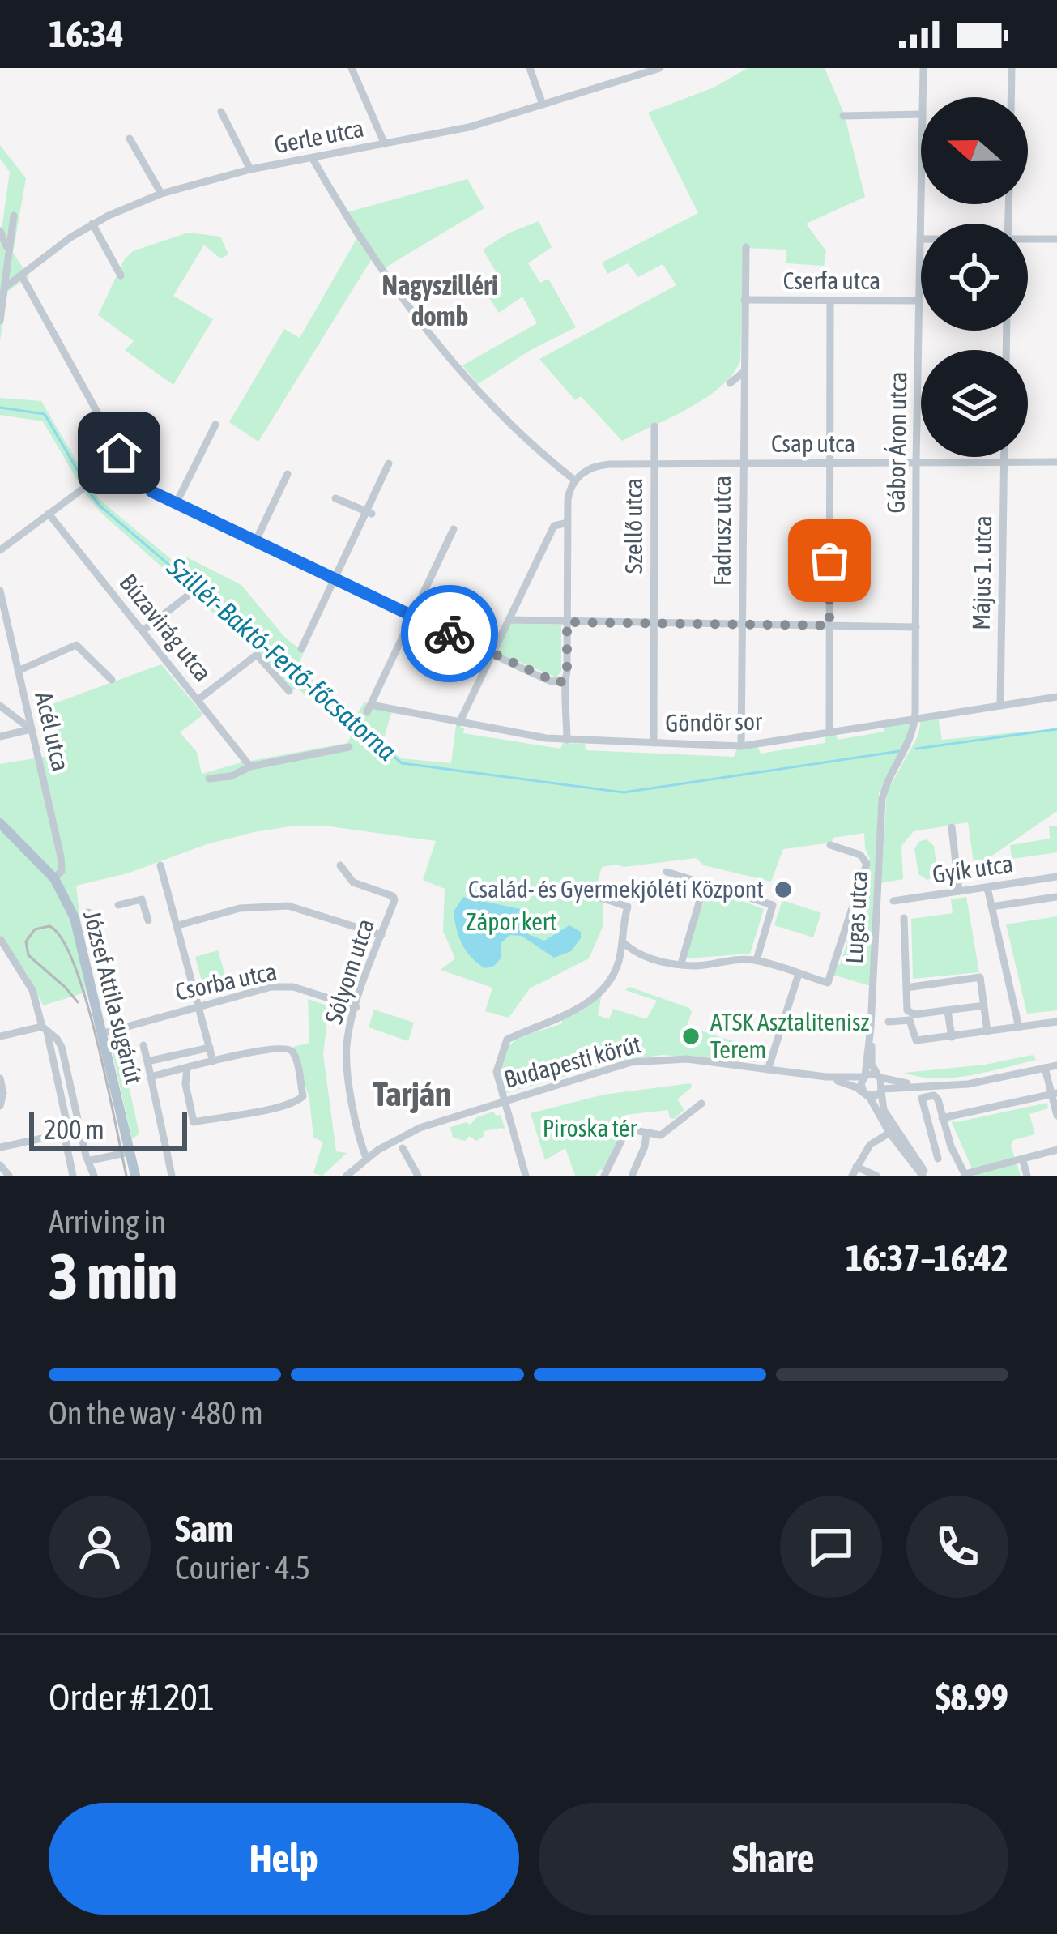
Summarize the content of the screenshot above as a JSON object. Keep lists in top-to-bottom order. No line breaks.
{"streets":{"main road":["József Attila sugárút"],"street":["Gerle utca","Cserfa utca","Gábor Áron utca","Csap utca","Szellő utca","Fadrusz utca","Május 1. utca","Búzavirág utca","Göndör sor","Acél utca","Gyík utca","Lugas utca","Sólyom utca","Csorba utca","Budapesti körút"]},"crossings":[["Cserfa utca","Gábor Áron utca"],["Cserfa utca","Fadrusz utca"],["Gábor Áron utca","Csap utca"],["Gábor Áron utca","Göndör sor"],["Gábor Áron utca","Lugas utca"],["Csap utca","Szellő utca"],["Csap utca","Fadrusz utca"],["Csap utca","Május 1. utca"],["Szellő utca","Göndör sor"],["Fadrusz utca","Göndör sor"],["Május 1. utca","Göndör sor"],["Acél utca","József Attila sugárút"],["Lugas utca","Budapesti körút"],["Sólyom utca","Csorba utca"],["Sólyom utca","Budapesti körút"],["Csorba utca","József Attila sugárút"]],"districts":["Nagyszilléri domb","Tarján"],"water":["Szillér-Baktó-Fertő-főcsatorna"],"parks":["Zápor kert","Piroska tér"],"places":["Család- és Gyermekjóléti Központ","ATSK Asztalitenisz Terem"],"scale_bar":"200 m","north":"left","page":{"status":"16:34","scale":"200 m","heading":["3 min","Arriving in","16:37–16:42"],"panel":["Sam","Courier · 4.5","Order #1201","$8.99"],"bar":"On the way · 480 m","buttons":["Help","Share"]}}
